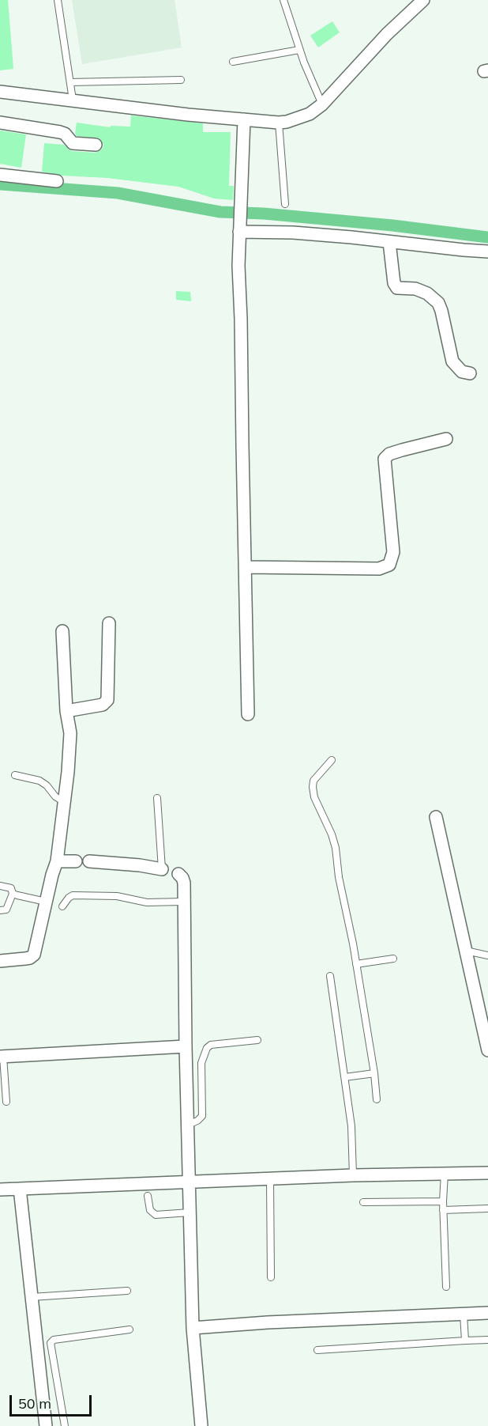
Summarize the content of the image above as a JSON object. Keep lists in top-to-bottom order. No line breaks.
{"scale_bar":"50 m"}
